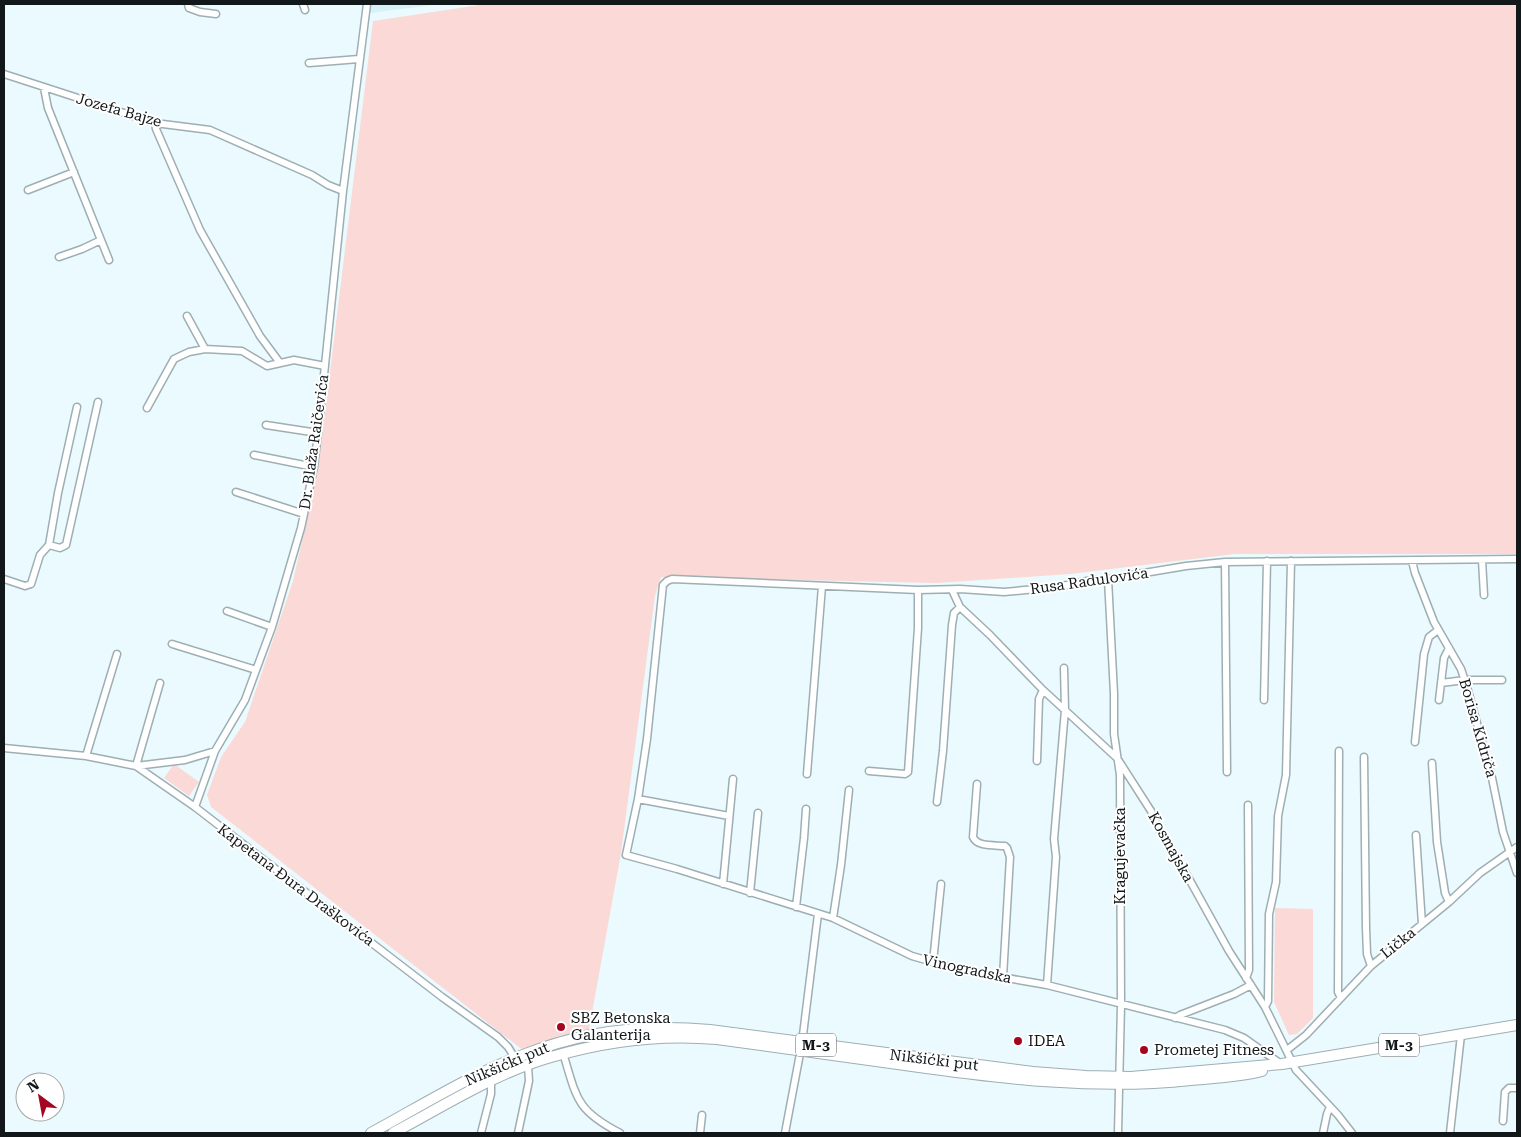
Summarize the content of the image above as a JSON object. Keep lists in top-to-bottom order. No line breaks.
{"streets":{"main road":["M-3","Nikšićki put"],"street":["Jozefa Bajze","Dr. Blaža Raičevića","Rusa Radulovića","Borisa Kidriča","Kosmajska","Kragujevačka","Kapetana Đura Draškovića","Lička","Vinogradska"]},"crossings":[["Jozefa Bajze","Dr. Blaža Raičevića"],["Dr. Blaža Raičevića","Kapetana Đura Draškovića"],["Rusa Radulovića","Borisa Kidriča"],["Rusa Radulovića","Kosmajska"],["Rusa Radulovića","Kragujevačka"],["Rusa Radulovića","Vinogradska"],["Borisa Kidriča","Lička"],["Kosmajska","Kragujevačka"],["Kosmajska","Lička"],["Kosmajska","Nikšićki put"],["Kragujevačka","Vinogradska"],["Kragujevačka","Nikšićki put"],["Kapetana Đura Draškovića","Nikšićki put"],["Vinogradska","Nikšićki put"]],"places":["SBZ Betonska Galanterija","IDEA","Prometej Fitness"],"north":"top left"}
